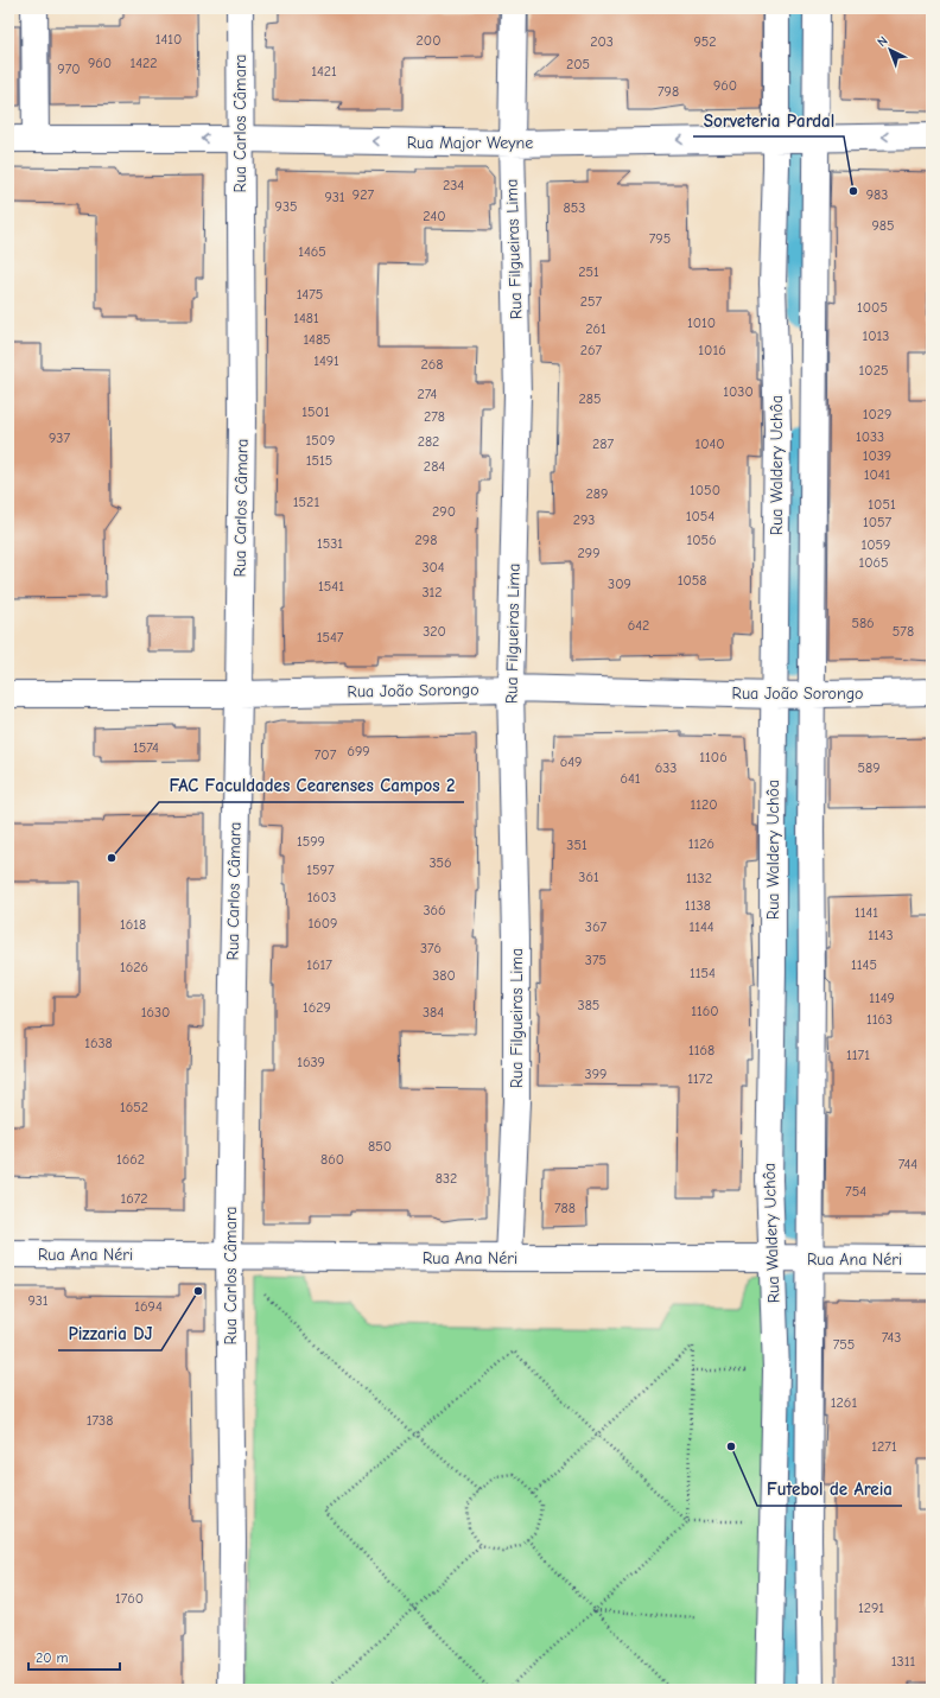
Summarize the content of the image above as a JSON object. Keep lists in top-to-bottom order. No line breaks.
{"streets":{"street":["Rua Carlos Câmara","Rua Major Weyne","Rua Filgueiras Lima","Rua Waldery Uchôa","Rua João Sorongo","Rua Ana Néri"]},"crossings":[["Rua Carlos Câmara","Rua Major Weyne"],["Rua Carlos Câmara","Rua João Sorongo"],["Rua Carlos Câmara","Rua Ana Néri"],["Rua Major Weyne","Rua Filgueiras Lima"],["Rua Major Weyne","Rua Waldery Uchôa"],["Rua Filgueiras Lima","Rua João Sorongo"],["Rua Filgueiras Lima","Rua Ana Néri"],["Rua Waldery Uchôa","Rua João Sorongo"],["Rua Waldery Uchôa","Rua Ana Néri"]],"one_way":["Rua Major Weyne"],"places":["Sorveteria Pardal","FAC Faculdades Cearenses Campos 2","Pizzaria DJ","Futebol de Areia"],"house_numbers":["1410","200","203","952","960","1422","205","970","1421","960","798","234","927","983","931","935","853","240","985","795","1465","251","1475","257","1005","1481","1010","261","1013","1485","267","1016","1491","268","1025","1030","274","285","1501","1029","278","1033","937","1509","282","287","1040","1039","1515","284","1041","1050","289","1521","1051","290","1054","293","1057","298","1056","1531","1059","299","1065","304","1058","309","1541","312","586","642","320","578","1547","1574","699","707","1106","649","633","589","641","1120","1599","1126","351","356","1597","361","1132","1603","1138","366","1141","1609","1618","367","1144","1143","376","375","1617","1145","1626","1154","380","1149","385","1629","1160","1630","384","1163","1638","1168","1171","1639","399","1172","1652","850","1662","860","744","832","754","1672","788","931","1694","743","755","1261","1738","1271","1760","1291","1311"],"scale_bar":"20 m","north":"top left"}
